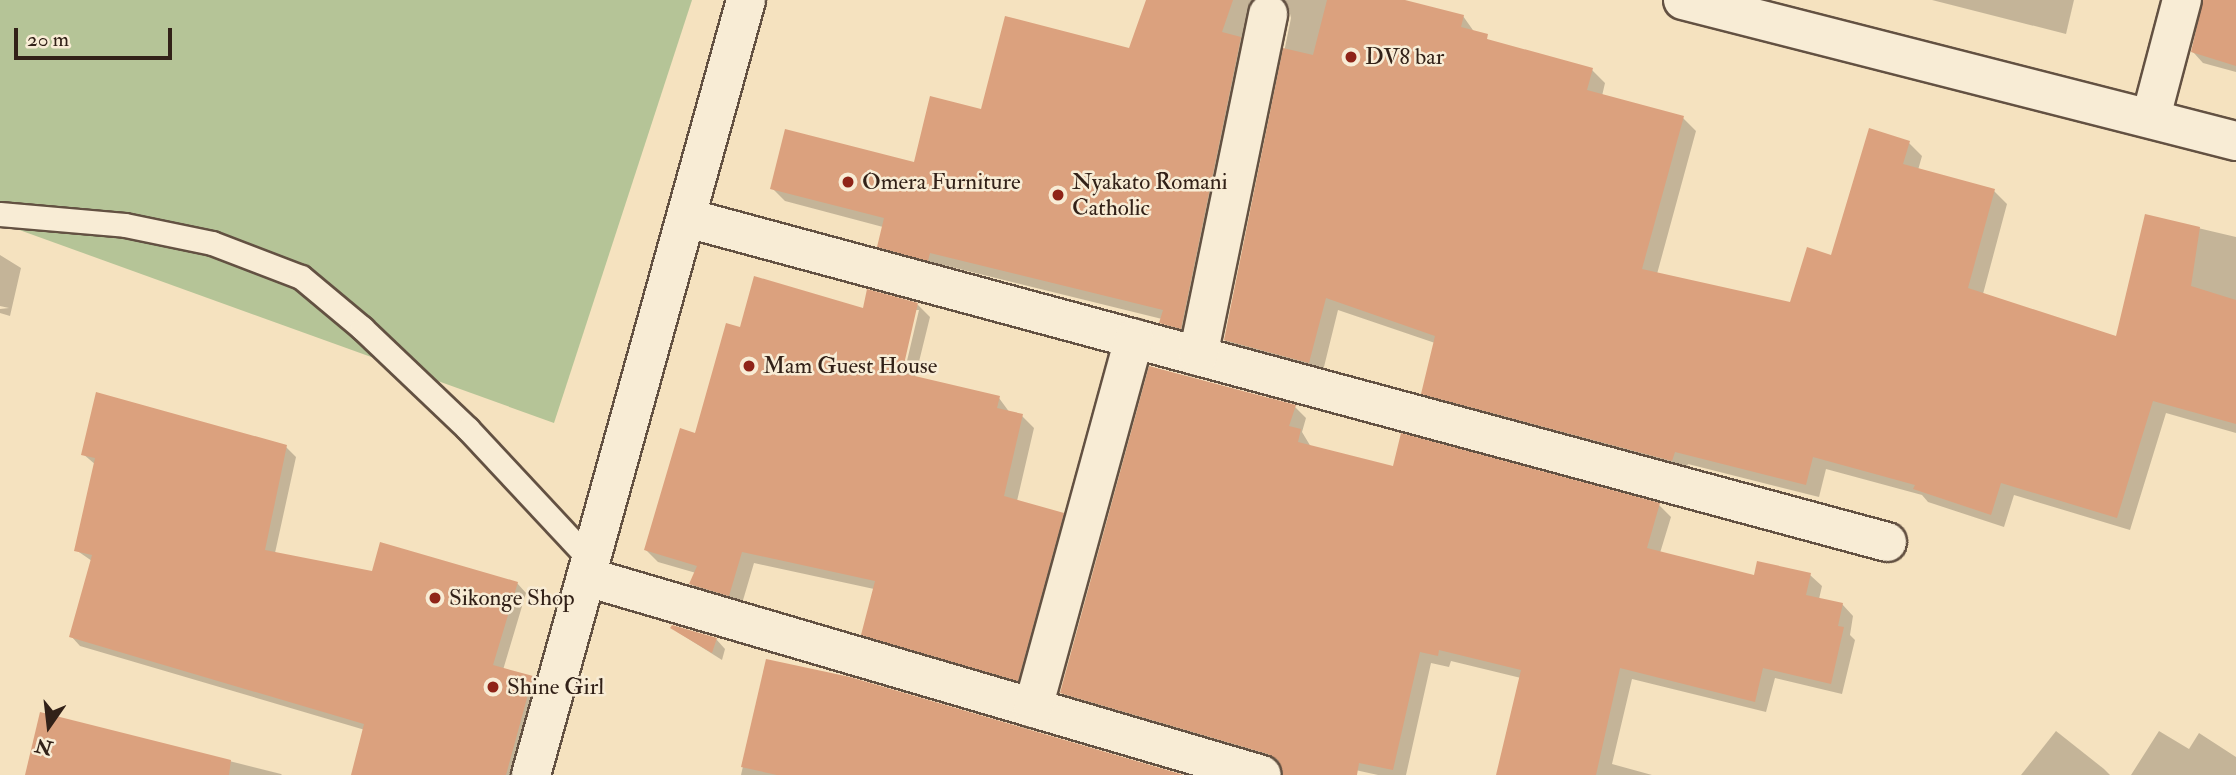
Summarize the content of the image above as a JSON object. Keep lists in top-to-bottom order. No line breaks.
{"places":["DV8 bar","Omera Furniture","Nyakato Romani Catholic","Mam Guest House","Sikonge Shop","Shine Girl"],"scale_bar":"20 m","north":"bottom"}
